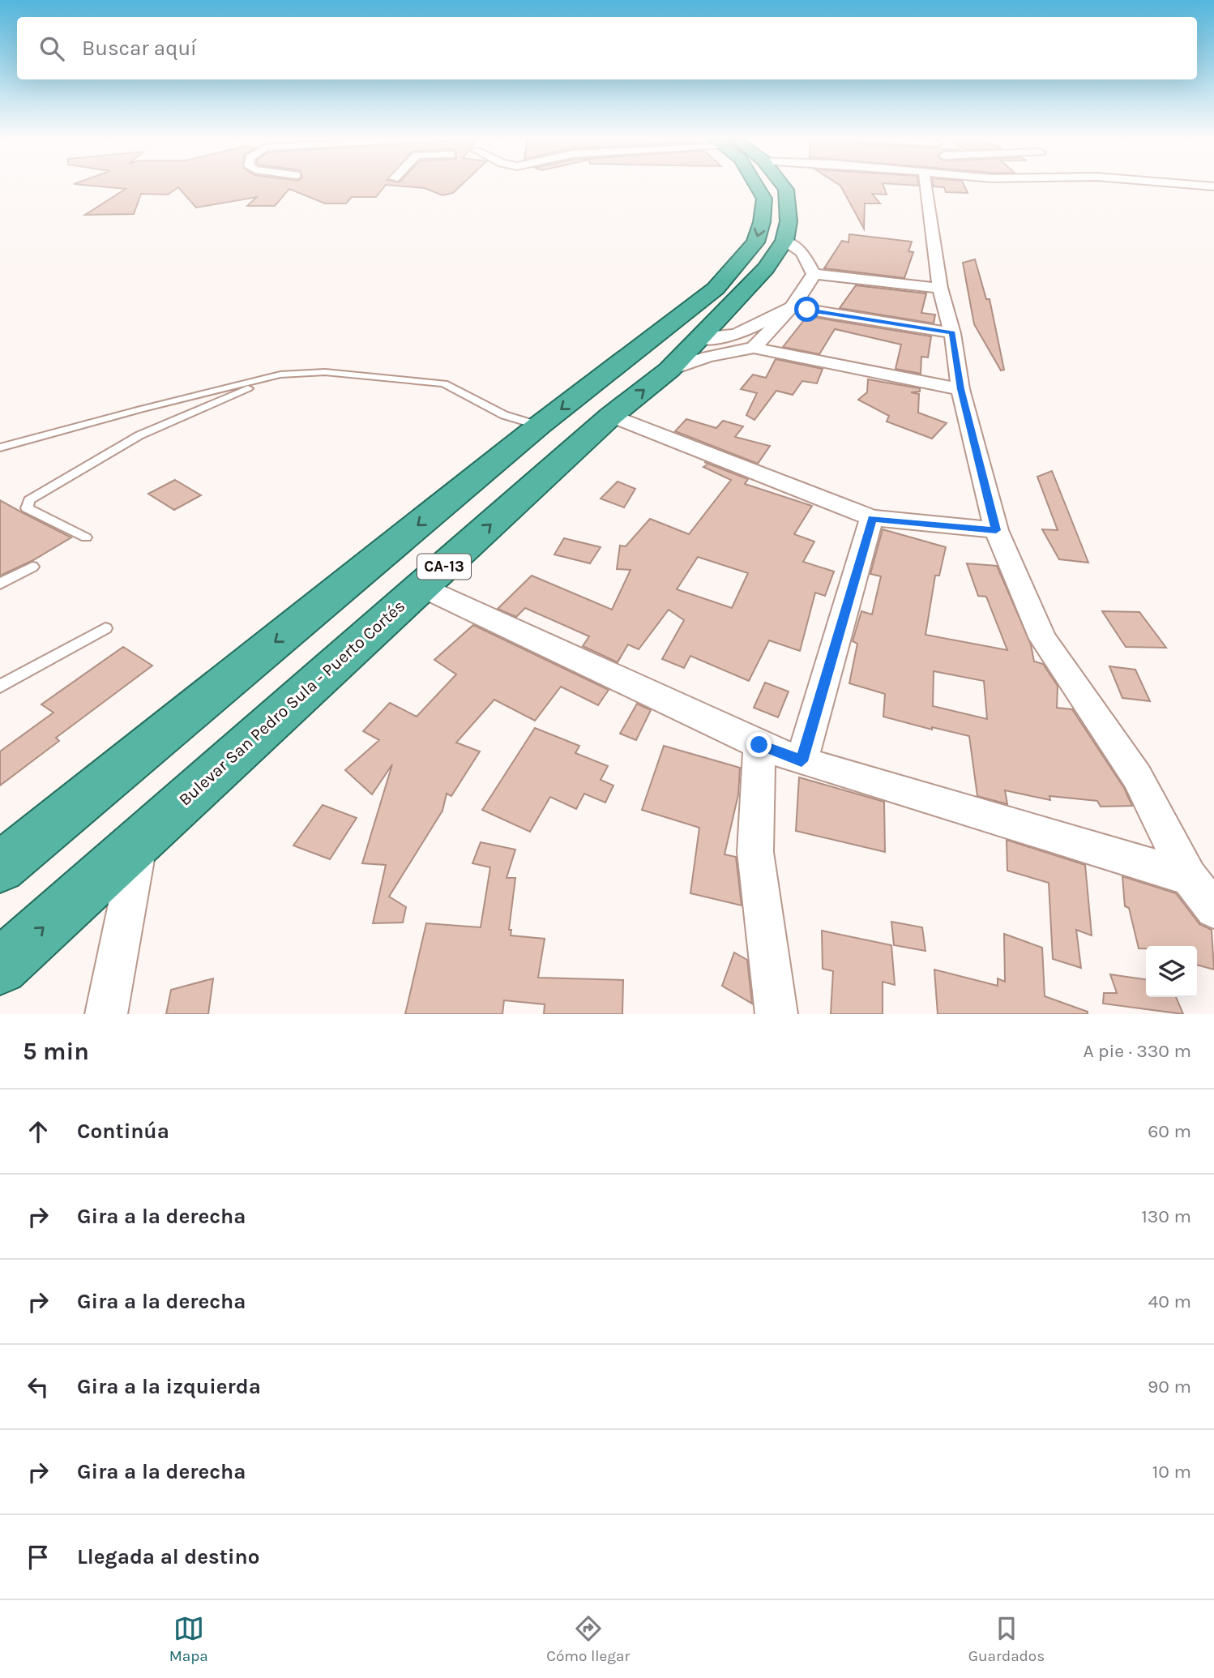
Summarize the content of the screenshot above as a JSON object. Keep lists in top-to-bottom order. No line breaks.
{"streets":{"highway":["CA-13","Bulevar San Pedro Sula - Puerto Cortés"]},"page":{"search":"Buscar aquí","heading":["5 min","A pie · 330 m"],"list":[["Continúa","60 m"],["Gira a la derecha","130 m"],["Gira a la derecha","40 m"],["Gira a la izquierda","90 m"],["Gira a la derecha","10 m"],"Llegada al destino"],"nav":["Mapa","Cómo llegar","Guardados"]}}
